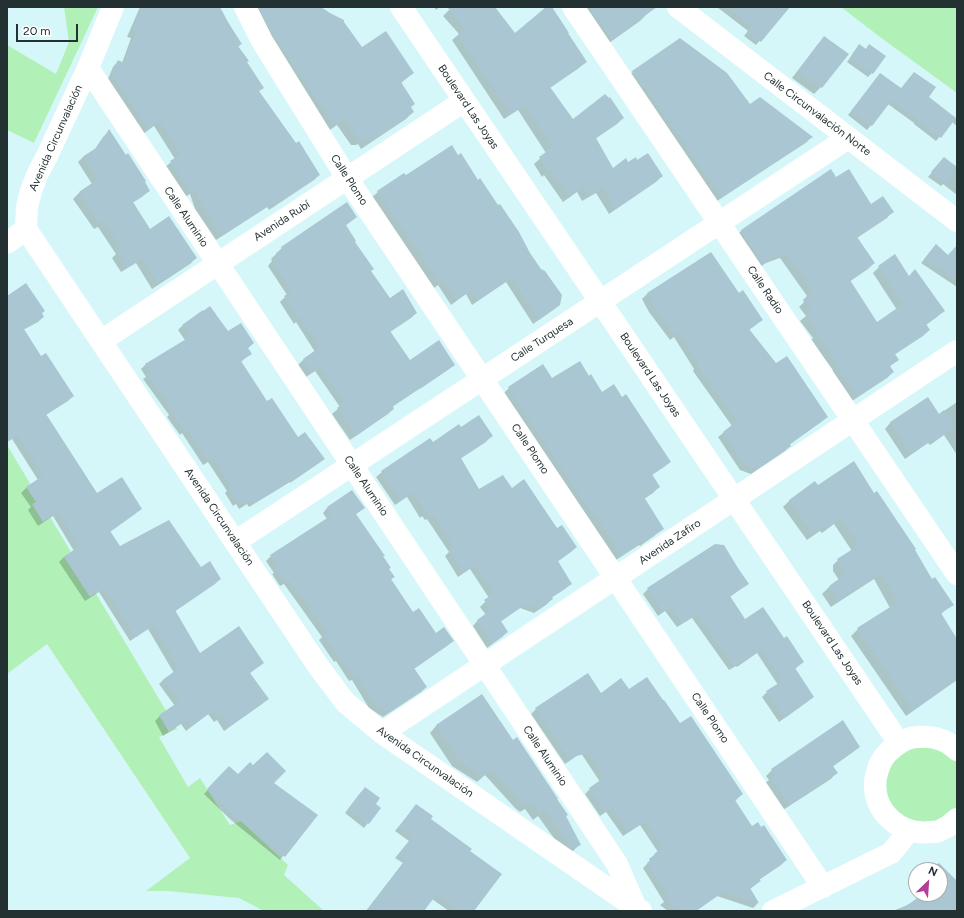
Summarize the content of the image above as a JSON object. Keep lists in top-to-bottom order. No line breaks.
{"streets":{"street":["Boulevard Las Joyas","Calle Circunvalación Norte","Avenida Circunvalación","Calle Plomo","Calle Aluminio","Avenida Rubí","Calle Radio","Calle Turquesa","Avenida Zafiro"]},"crossings":[["Boulevard Las Joyas","Avenida Rubí"],["Boulevard Las Joyas","Calle Turquesa"],["Boulevard Las Joyas","Avenida Zafiro"],["Calle Circunvalación Norte","Calle Turquesa"],["Avenida Circunvalación","Calle Aluminio"],["Avenida Circunvalación","Avenida Rubí"],["Avenida Circunvalación","Calle Turquesa"],["Avenida Circunvalación","Avenida Zafiro"],["Calle Plomo","Avenida Rubí"],["Calle Plomo","Calle Turquesa"],["Calle Plomo","Avenida Zafiro"],["Calle Aluminio","Avenida Rubí"],["Calle Aluminio","Calle Turquesa"],["Calle Aluminio","Avenida Zafiro"],["Calle Radio","Calle Turquesa"],["Calle Radio","Avenida Zafiro"]],"scale_bar":"20 m","north":"top right"}
